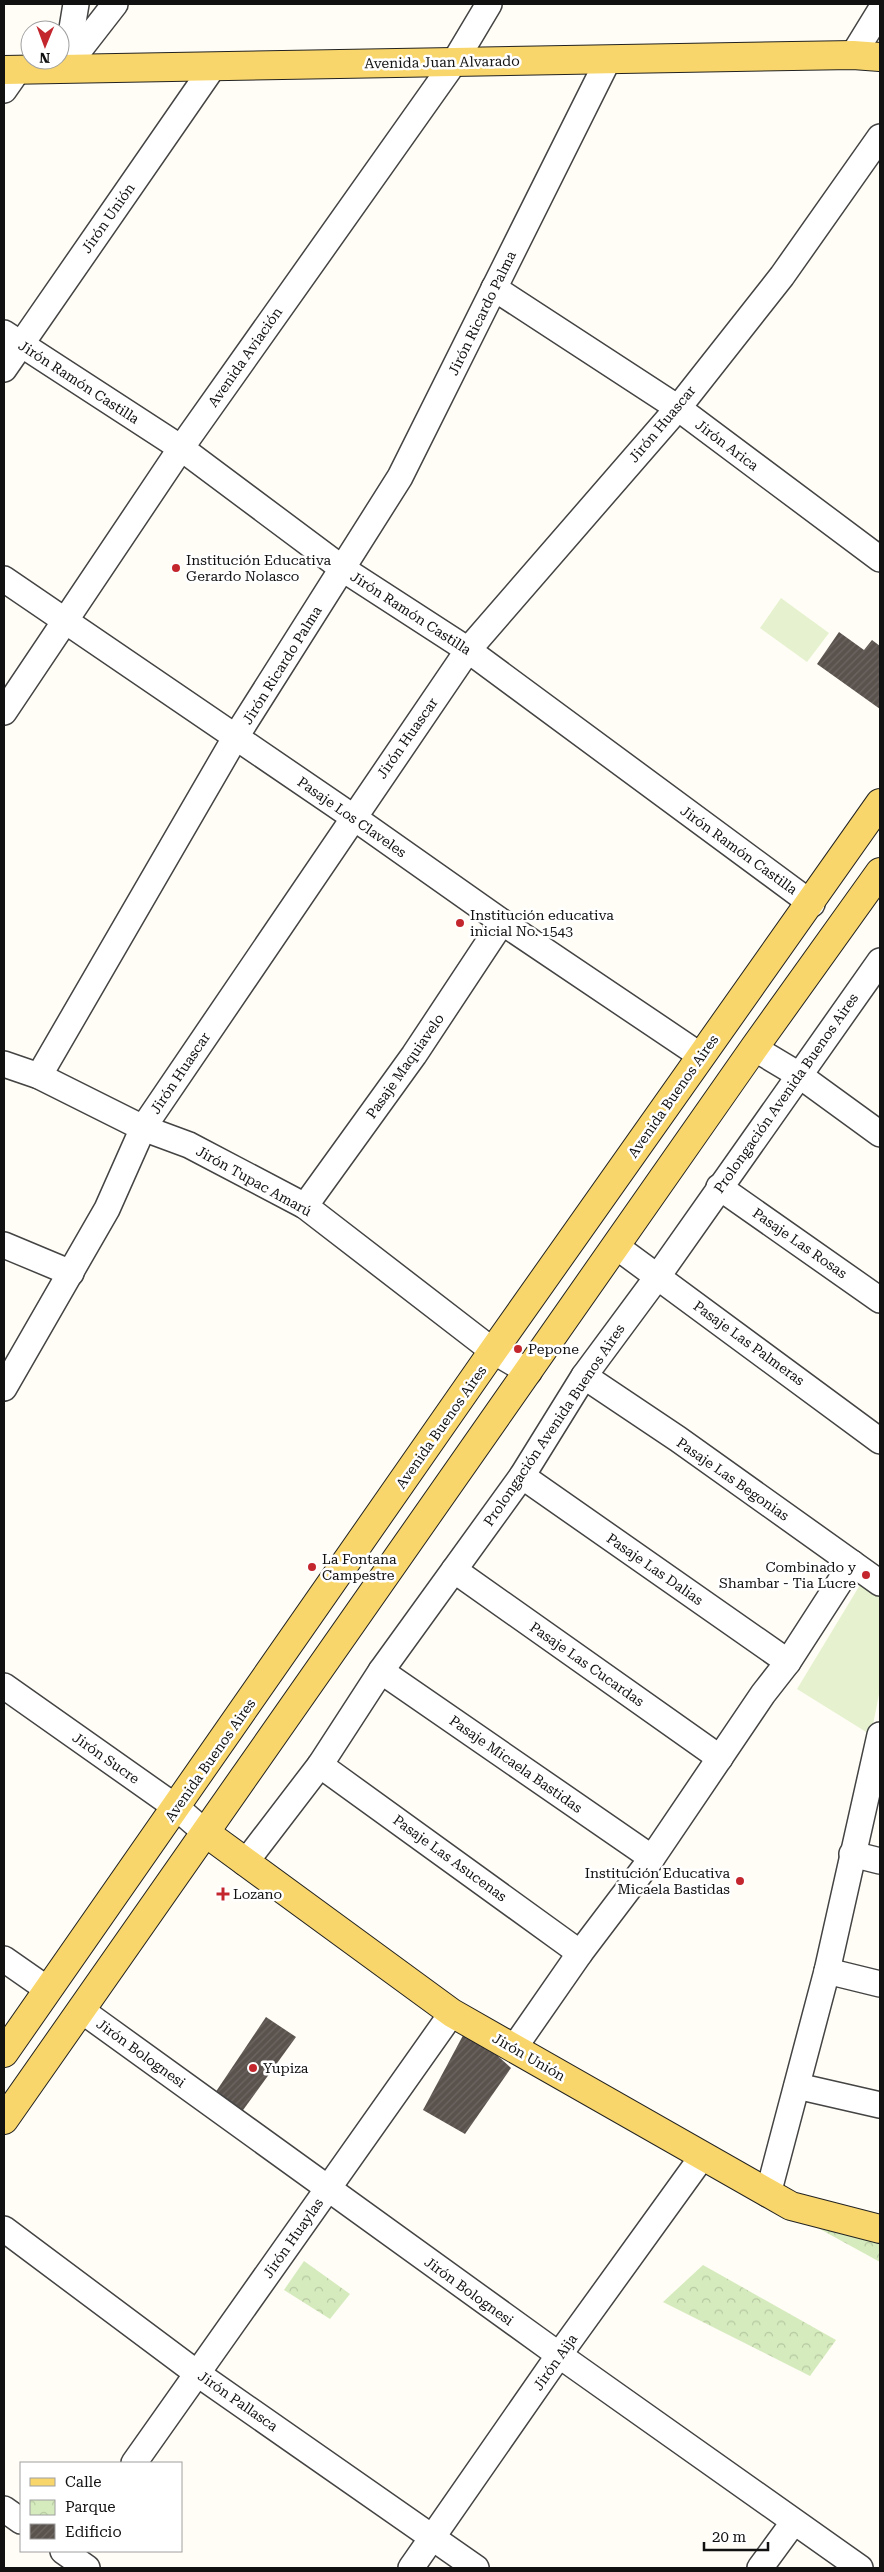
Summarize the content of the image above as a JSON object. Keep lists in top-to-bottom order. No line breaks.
{"streets":{"main road":["Avenida Juan Alvarado","Jirón Unión","Avenida Buenos Aires"],"street":["Jirón Ricardo Palma","Avenida Aviación","Jirón Ramón Castilla","Jirón Huascar","Jirón Arica","Pasaje Los Claveles","Pasaje Maquiavelo","Prolongación Avenida Buenos Aires","Jirón Tupac Amarú","Pasaje Las Rosas","Pasaje Las Palmeras","Pasaje Las Begonias","Pasaje Las Dalias","Pasaje Las Cucardas","Jirón Sucre","Pasaje Micaela Bastidas","Pasaje Las Asucenas","Jirón Bolognesi","Jirón Huaylas","Jirón Aija","Jirón Pallasca"]},"crossings":[["Avenida Juan Alvarado","Jirón Unión"],["Avenida Juan Alvarado","Jirón Ricardo Palma"],["Avenida Juan Alvarado","Avenida Aviación"],["Jirón Unión","Jirón Ramón Castilla"],["Jirón Unión","Prolongación Avenida Buenos Aires"],["Jirón Unión","Jirón Sucre"],["Jirón Unión","Jirón Huaylas"],["Jirón Unión","Jirón Aija"],["Jirón Ricardo Palma","Jirón Ramón Castilla"],["Jirón Ricardo Palma","Jirón Arica"],["Jirón Ricardo Palma","Pasaje Los Claveles"],["Jirón Ricardo Palma","Jirón Tupac Amarú"],["Avenida Aviación","Jirón Ramón Castilla"],["Avenida Aviación","Pasaje Los Claveles"],["Jirón Ramón Castilla","Jirón Huascar"],["Jirón Ramón Castilla","Avenida Buenos Aires"],["Jirón Huascar","Jirón Arica"],["Jirón Huascar","Pasaje Los Claveles"],["Jirón Huascar","Jirón Tupac Amarú"],["Pasaje Los Claveles","Pasaje Maquiavelo"],["Pasaje Los Claveles","Avenida Buenos Aires"],["Pasaje Maquiavelo","Jirón Tupac Amarú"],["Prolongación Avenida Buenos Aires","Pasaje Las Rosas"],["Prolongación Avenida Buenos Aires","Pasaje Las Palmeras"],["Prolongación Avenida Buenos Aires","Pasaje Las Begonias"],["Prolongación Avenida Buenos Aires","Pasaje Las Dalias"],["Prolongación Avenida Buenos Aires","Pasaje Las Cucardas"],["Prolongación Avenida Buenos Aires","Pasaje Micaela Bastidas"],["Prolongación Avenida Buenos Aires","Pasaje Las Asucenas"],["Avenida Buenos Aires","Jirón Tupac Amarú"],["Avenida Buenos Aires","Jirón Sucre"],["Jirón Bolognesi","Jirón Huaylas"],["Jirón Bolognesi","Jirón Aija"],["Jirón Huaylas","Jirón Pallasca"],["Jirón Aija","Jirón Pallasca"]],"places":{"other":["Institución Educativa Gerardo Nolasco","Institución educativa inicial No. 1543","Pepone","La Fontana Campestre","Combinado y Shambar - Tia Lucre","Institución Educativa Micaela Bastidas","Yupiza"],"health":["Lozano"]},"legend":["Calle","Parque","Edificio"],"scale_bar":"20 m","north":"bottom"}
